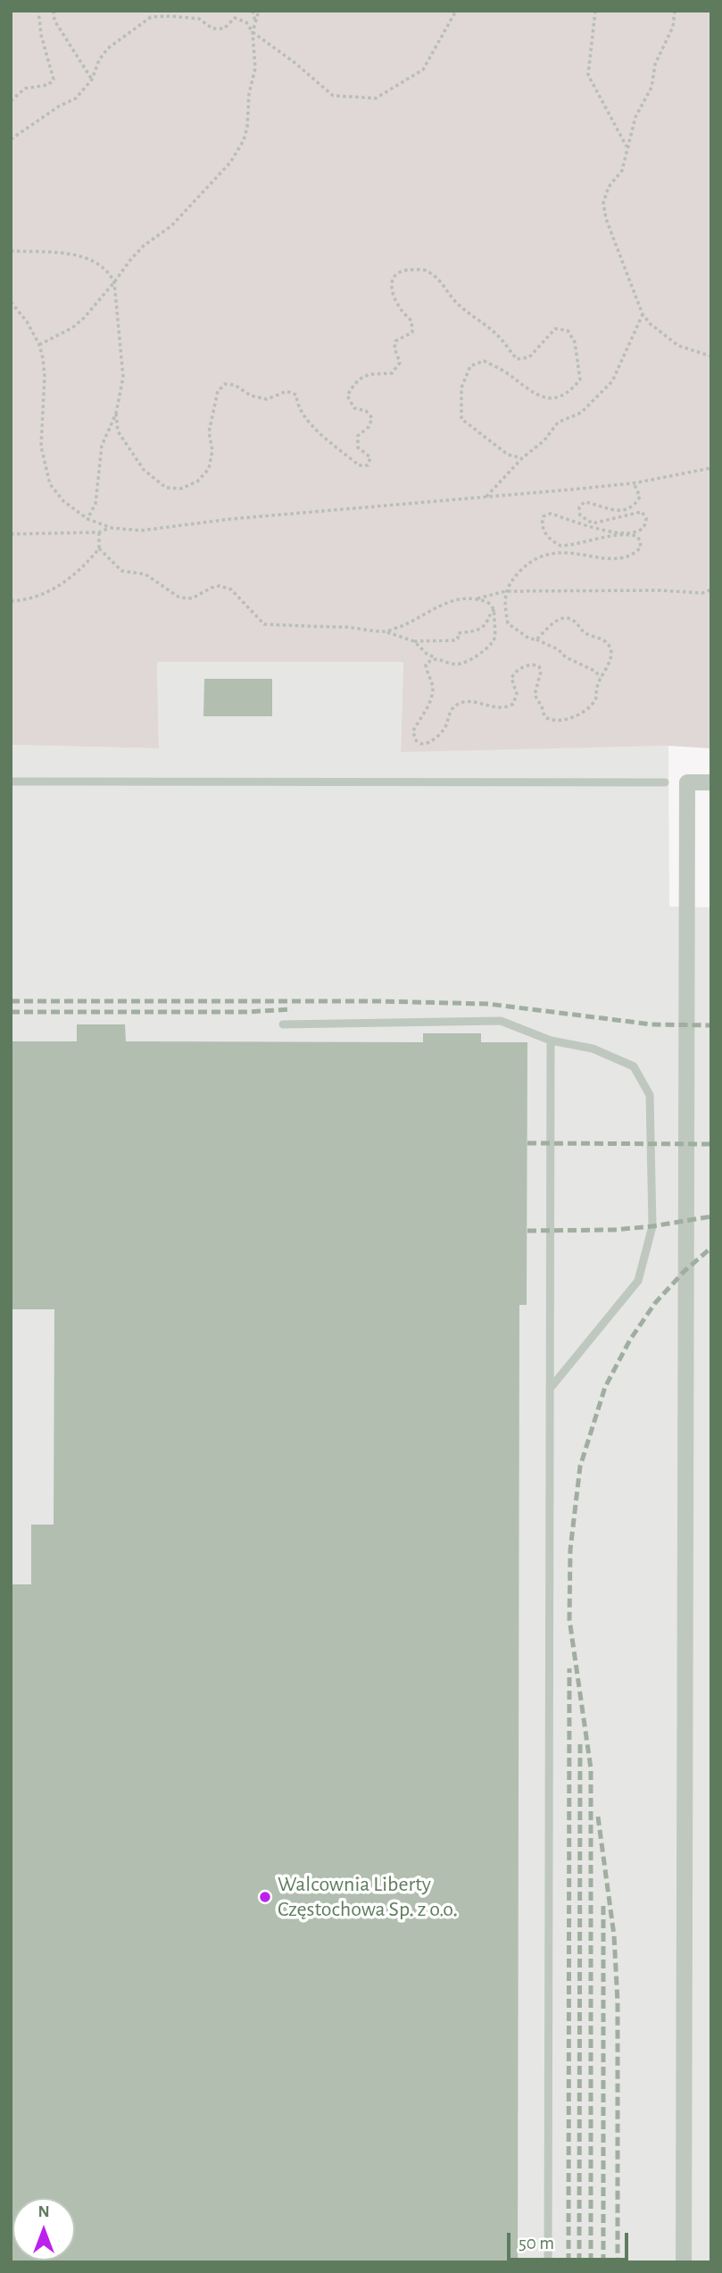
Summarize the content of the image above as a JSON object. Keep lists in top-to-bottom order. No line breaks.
{"places":["Walcownia Liberty Częstochowa Sp. z o.o."],"scale_bar":"50 m","north":"top"}
